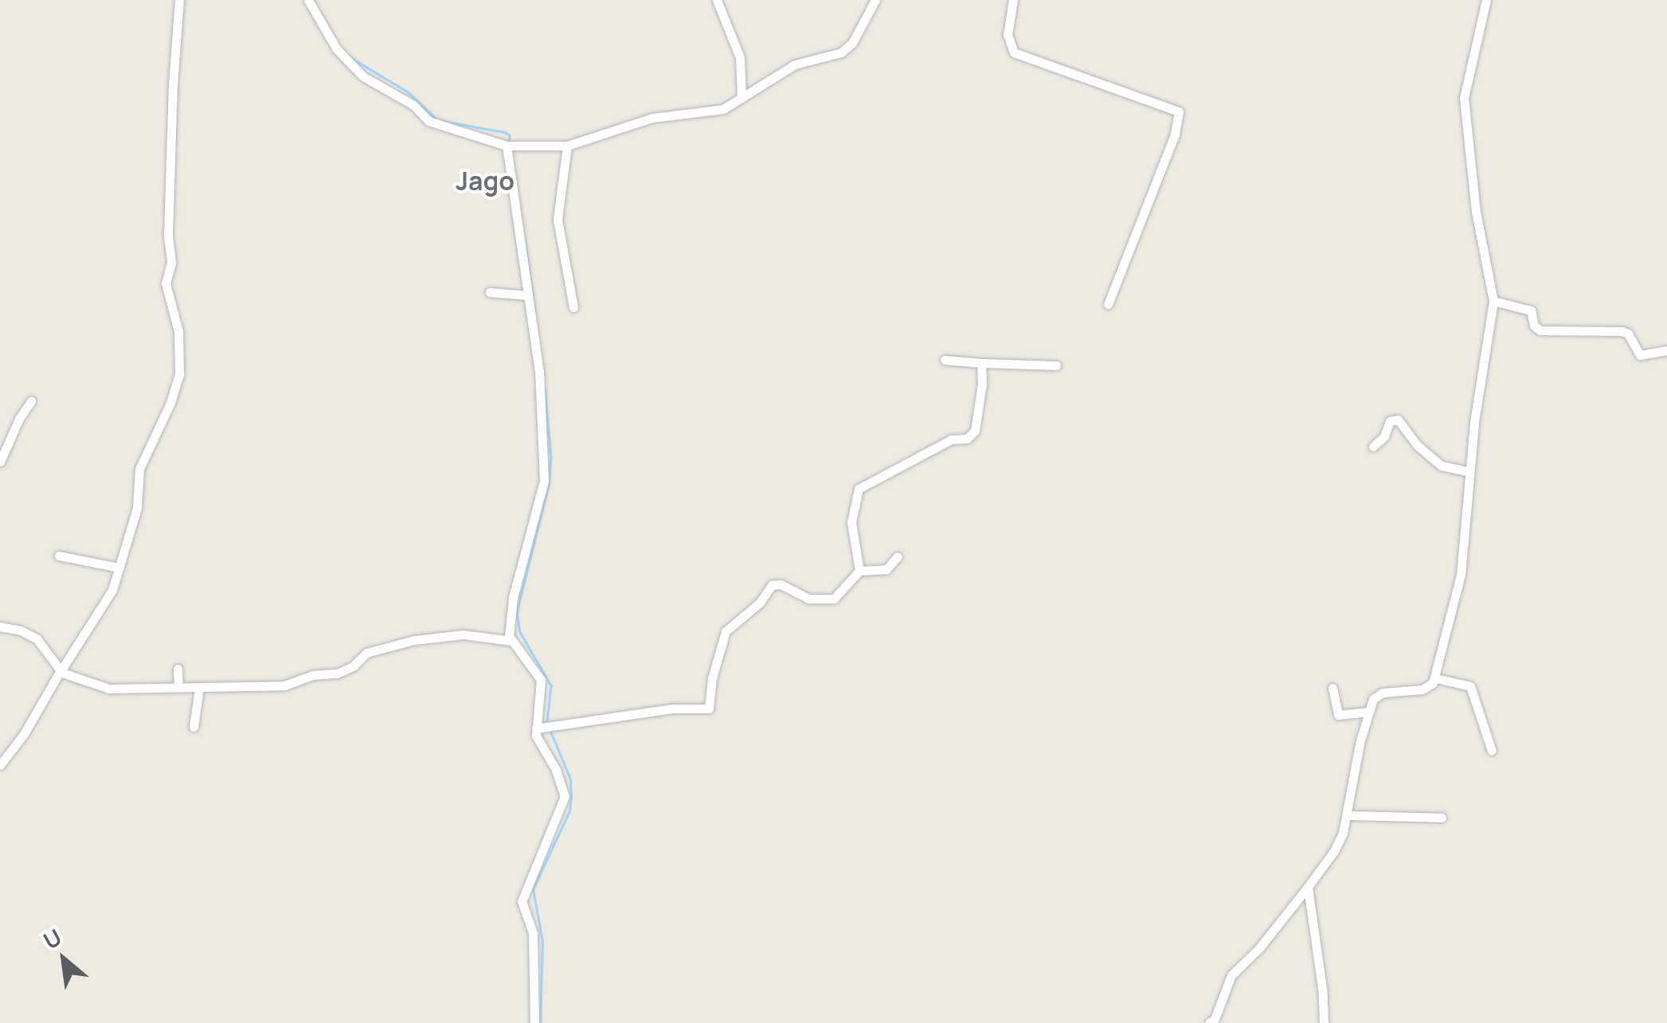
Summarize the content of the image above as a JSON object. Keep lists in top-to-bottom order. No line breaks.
{"districts":["Jago"],"north":"top left"}
